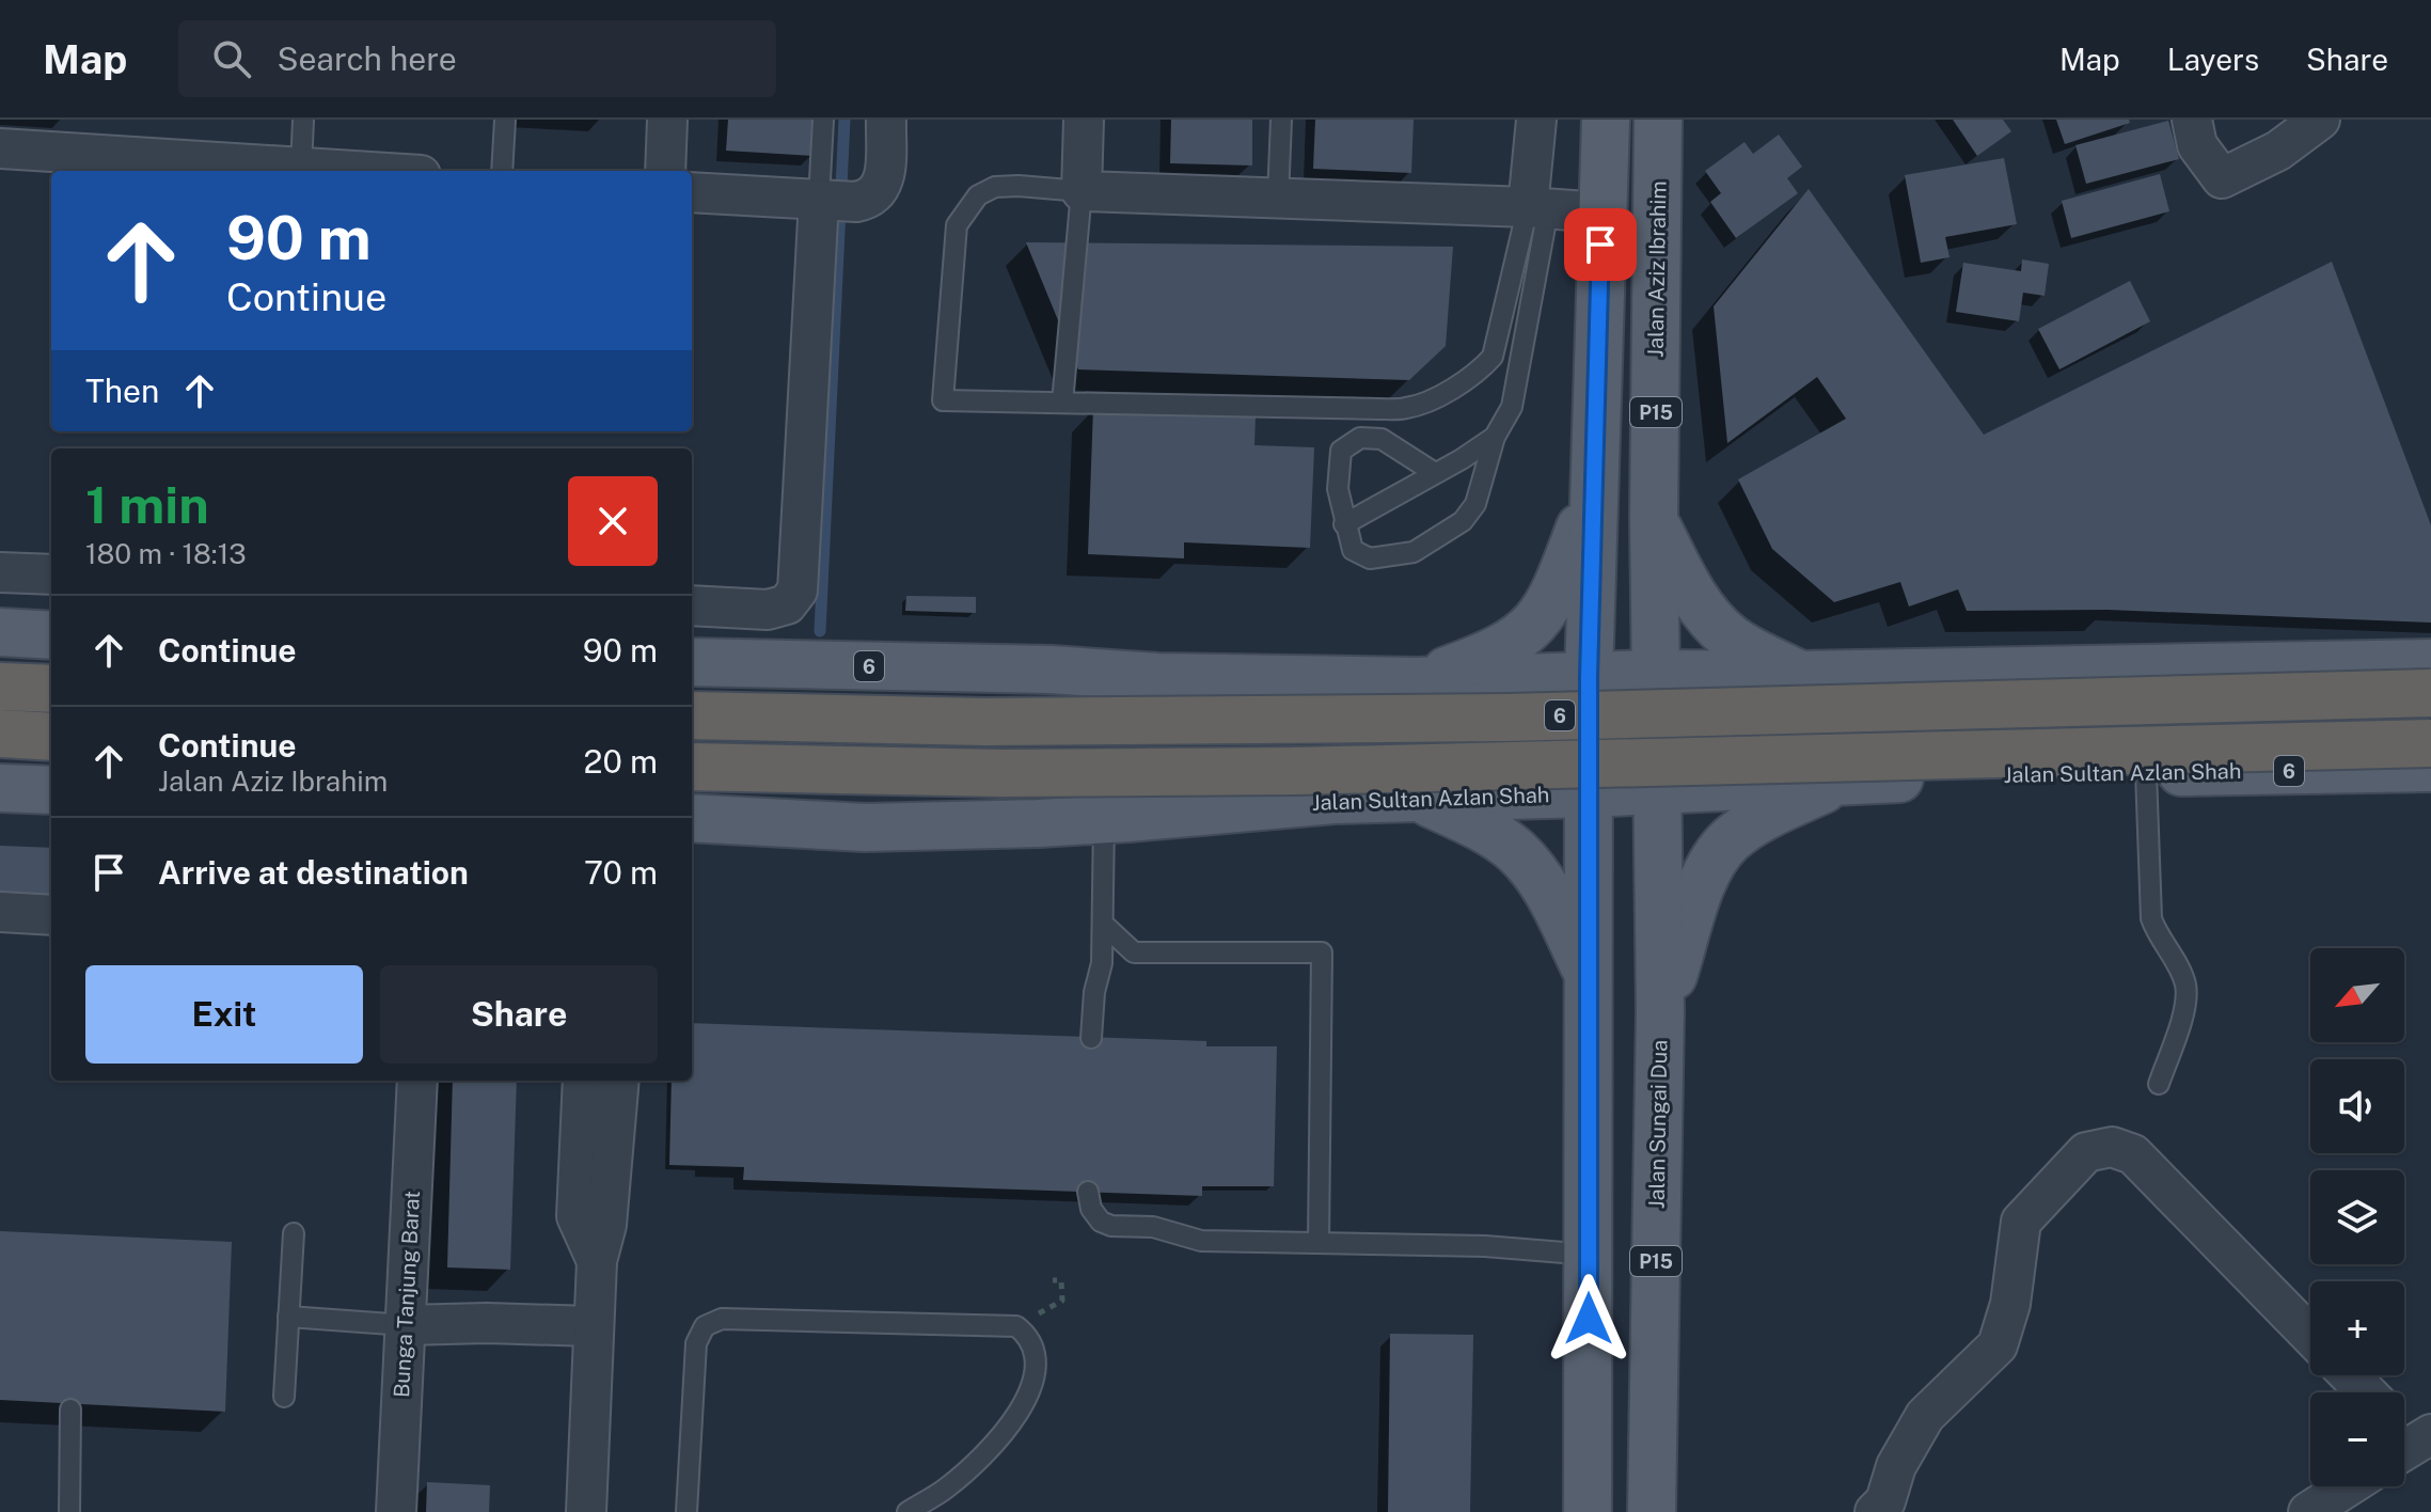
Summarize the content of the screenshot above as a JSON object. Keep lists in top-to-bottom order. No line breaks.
{"streets":{"highway":["6","Jalan Sultan Azlan Shah"],"main road":["Jalan Aziz Ibrahim","P15","Jalan Sungai Dua"],"street":["Bunga Tanjung Barat"]},"crossings":[["Jalan Aziz Ibrahim","P15"],["Jalan Aziz Ibrahim","6"],["P15","6"],["P15","Jalan Sultan Azlan Shah"],["P15","Jalan Sungai Dua"],["Jalan Sultan Azlan Shah","Jalan Sungai Dua"]],"north":"bottom left","page":{"header":"Map","search":"Search here","nav":["Map","Layers","Share"],"turn":["90 m","Continue"],"then":"Then","heading":["1 min","180 m · 18:13"],"list":[{"name":"Continue","value":"90 m"},{"name":"Continue","note":"Jalan Aziz Ibrahim","value":"20 m"},{"name":"Arrive at destination","value":"70 m"}],"map_buttons":["+","−"],"buttons":["Exit","Share"]}}
